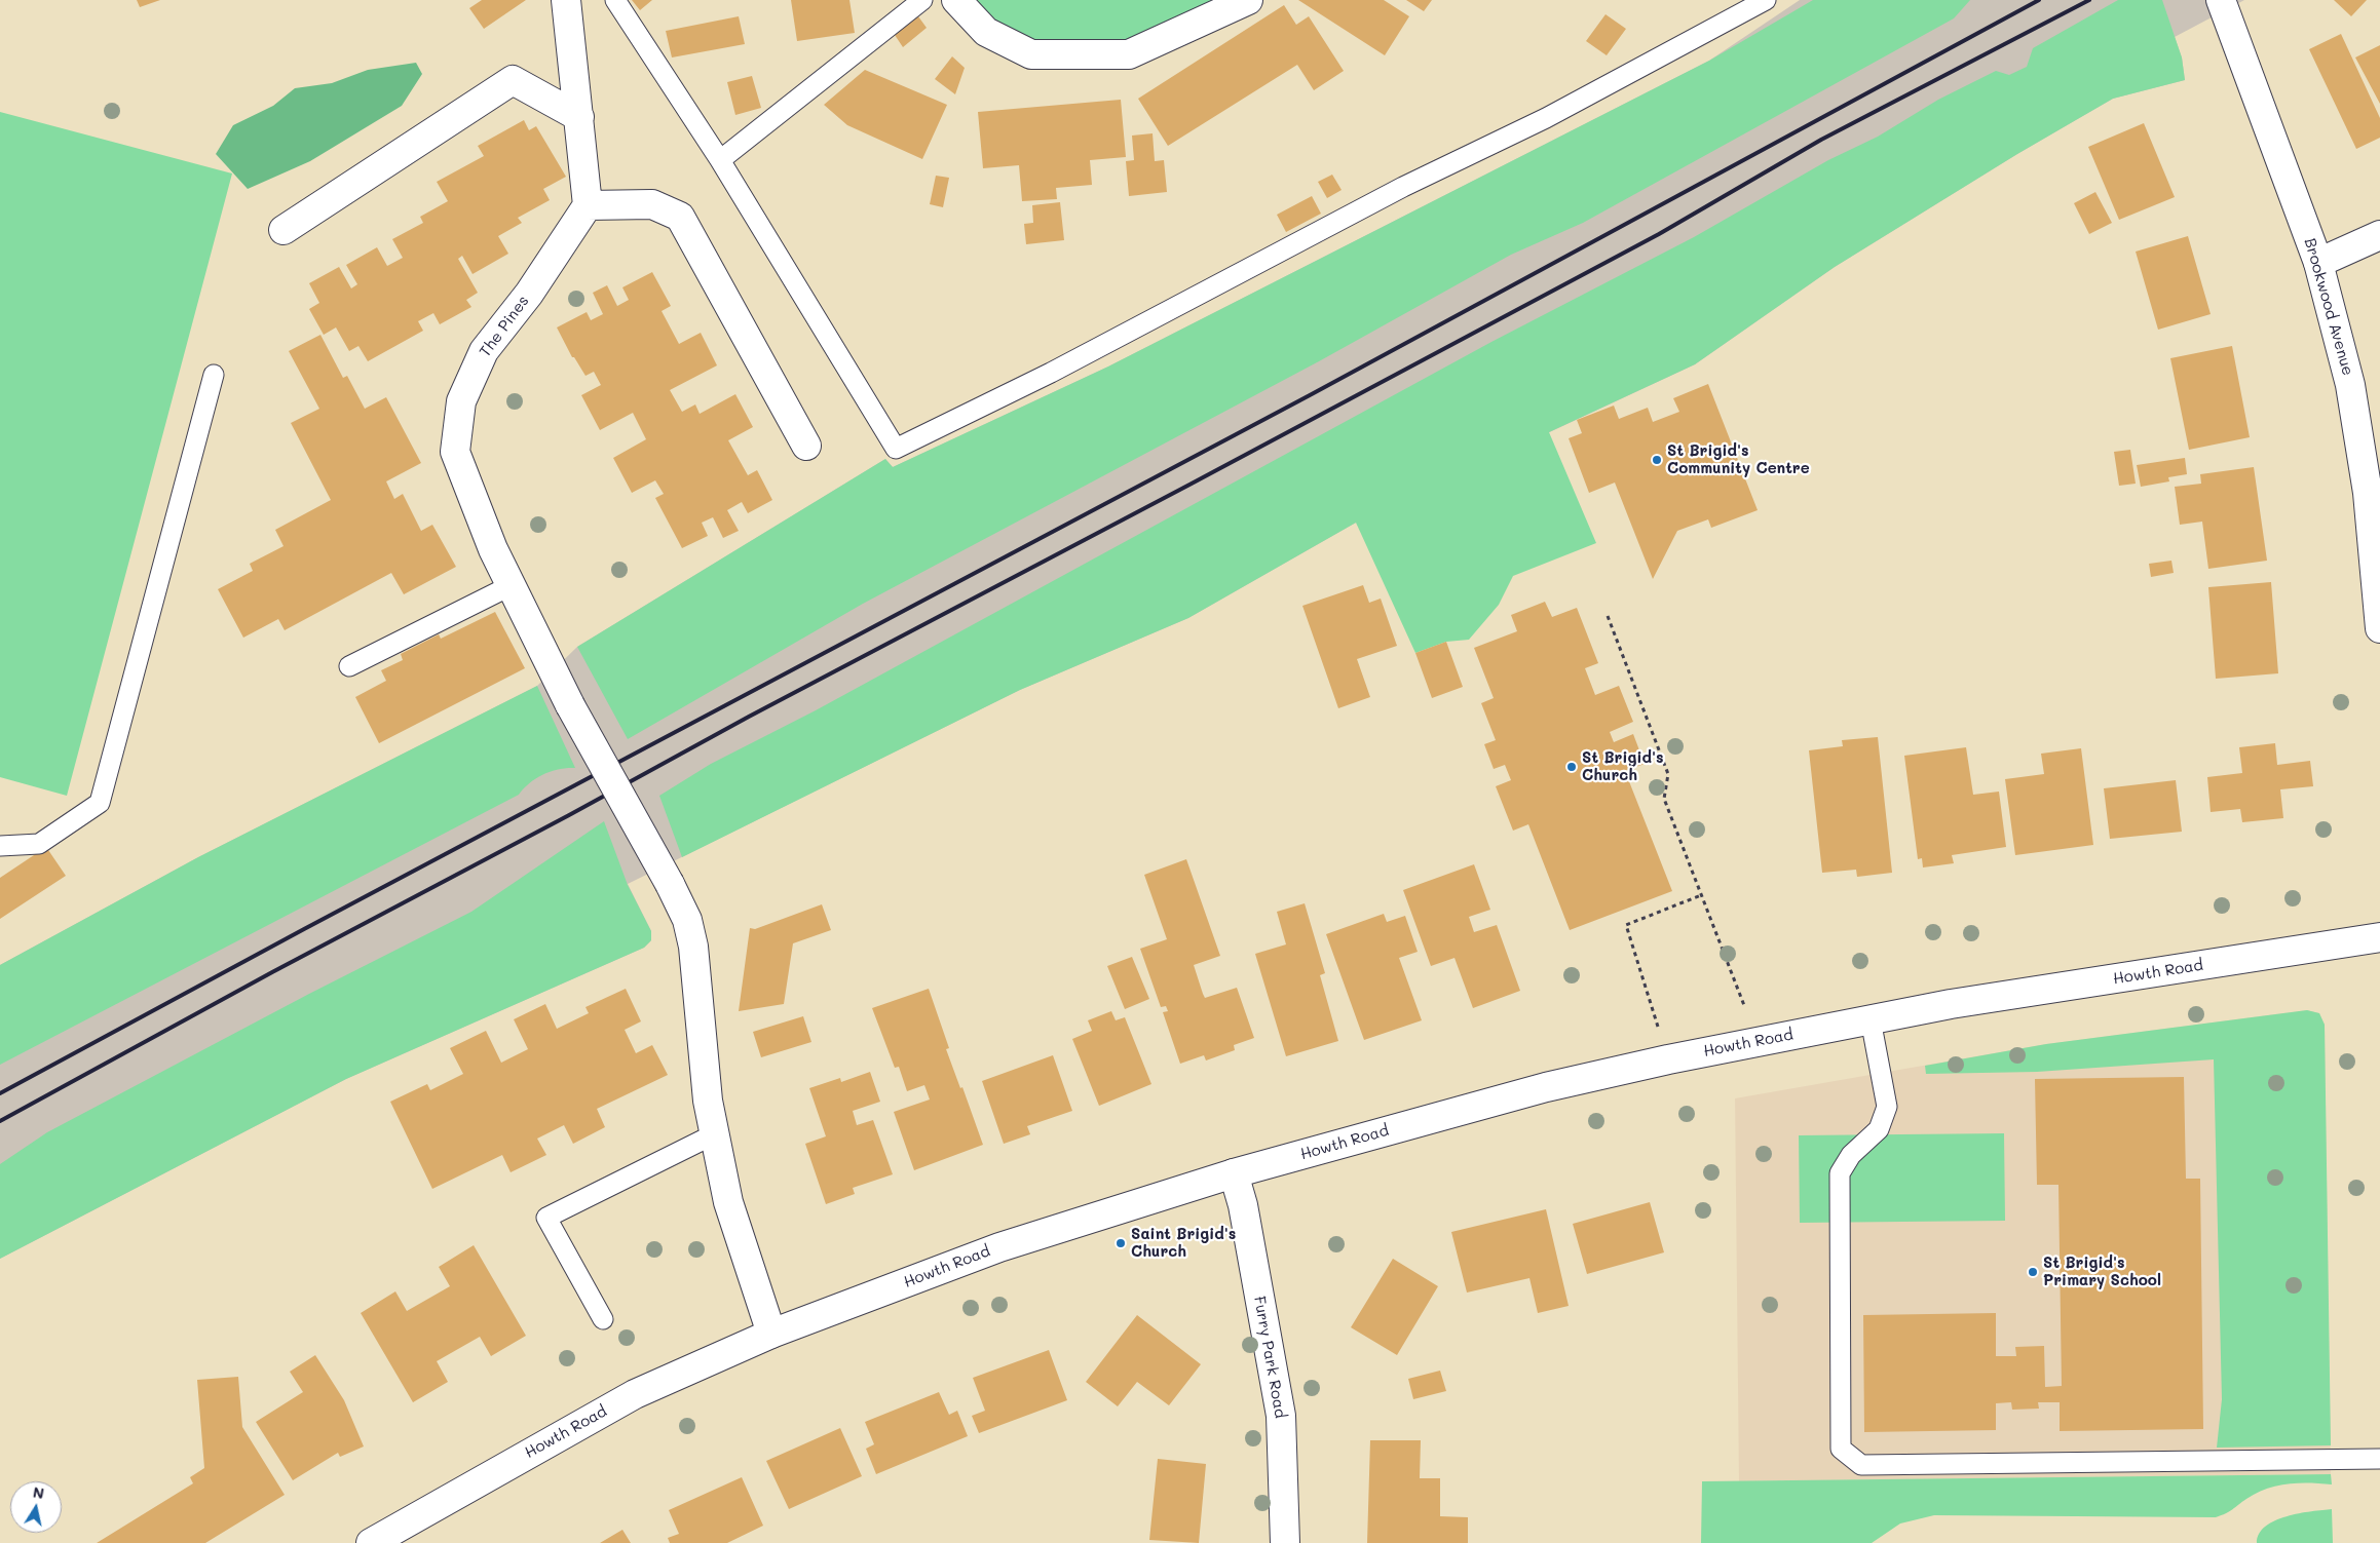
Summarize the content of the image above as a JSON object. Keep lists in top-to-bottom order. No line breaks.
{"streets":{"street":["Brookwood Avenue","The Pines","Howth Road","Furry Park Road"]},"crossings":[["The Pines","Howth Road"],["Howth Road","Furry Park Road"]],"places":["St Brigid's Community Centre","St Brigid's Church","Saint Brigid's Church","St Brigid's Primary School"],"north":"top"}
